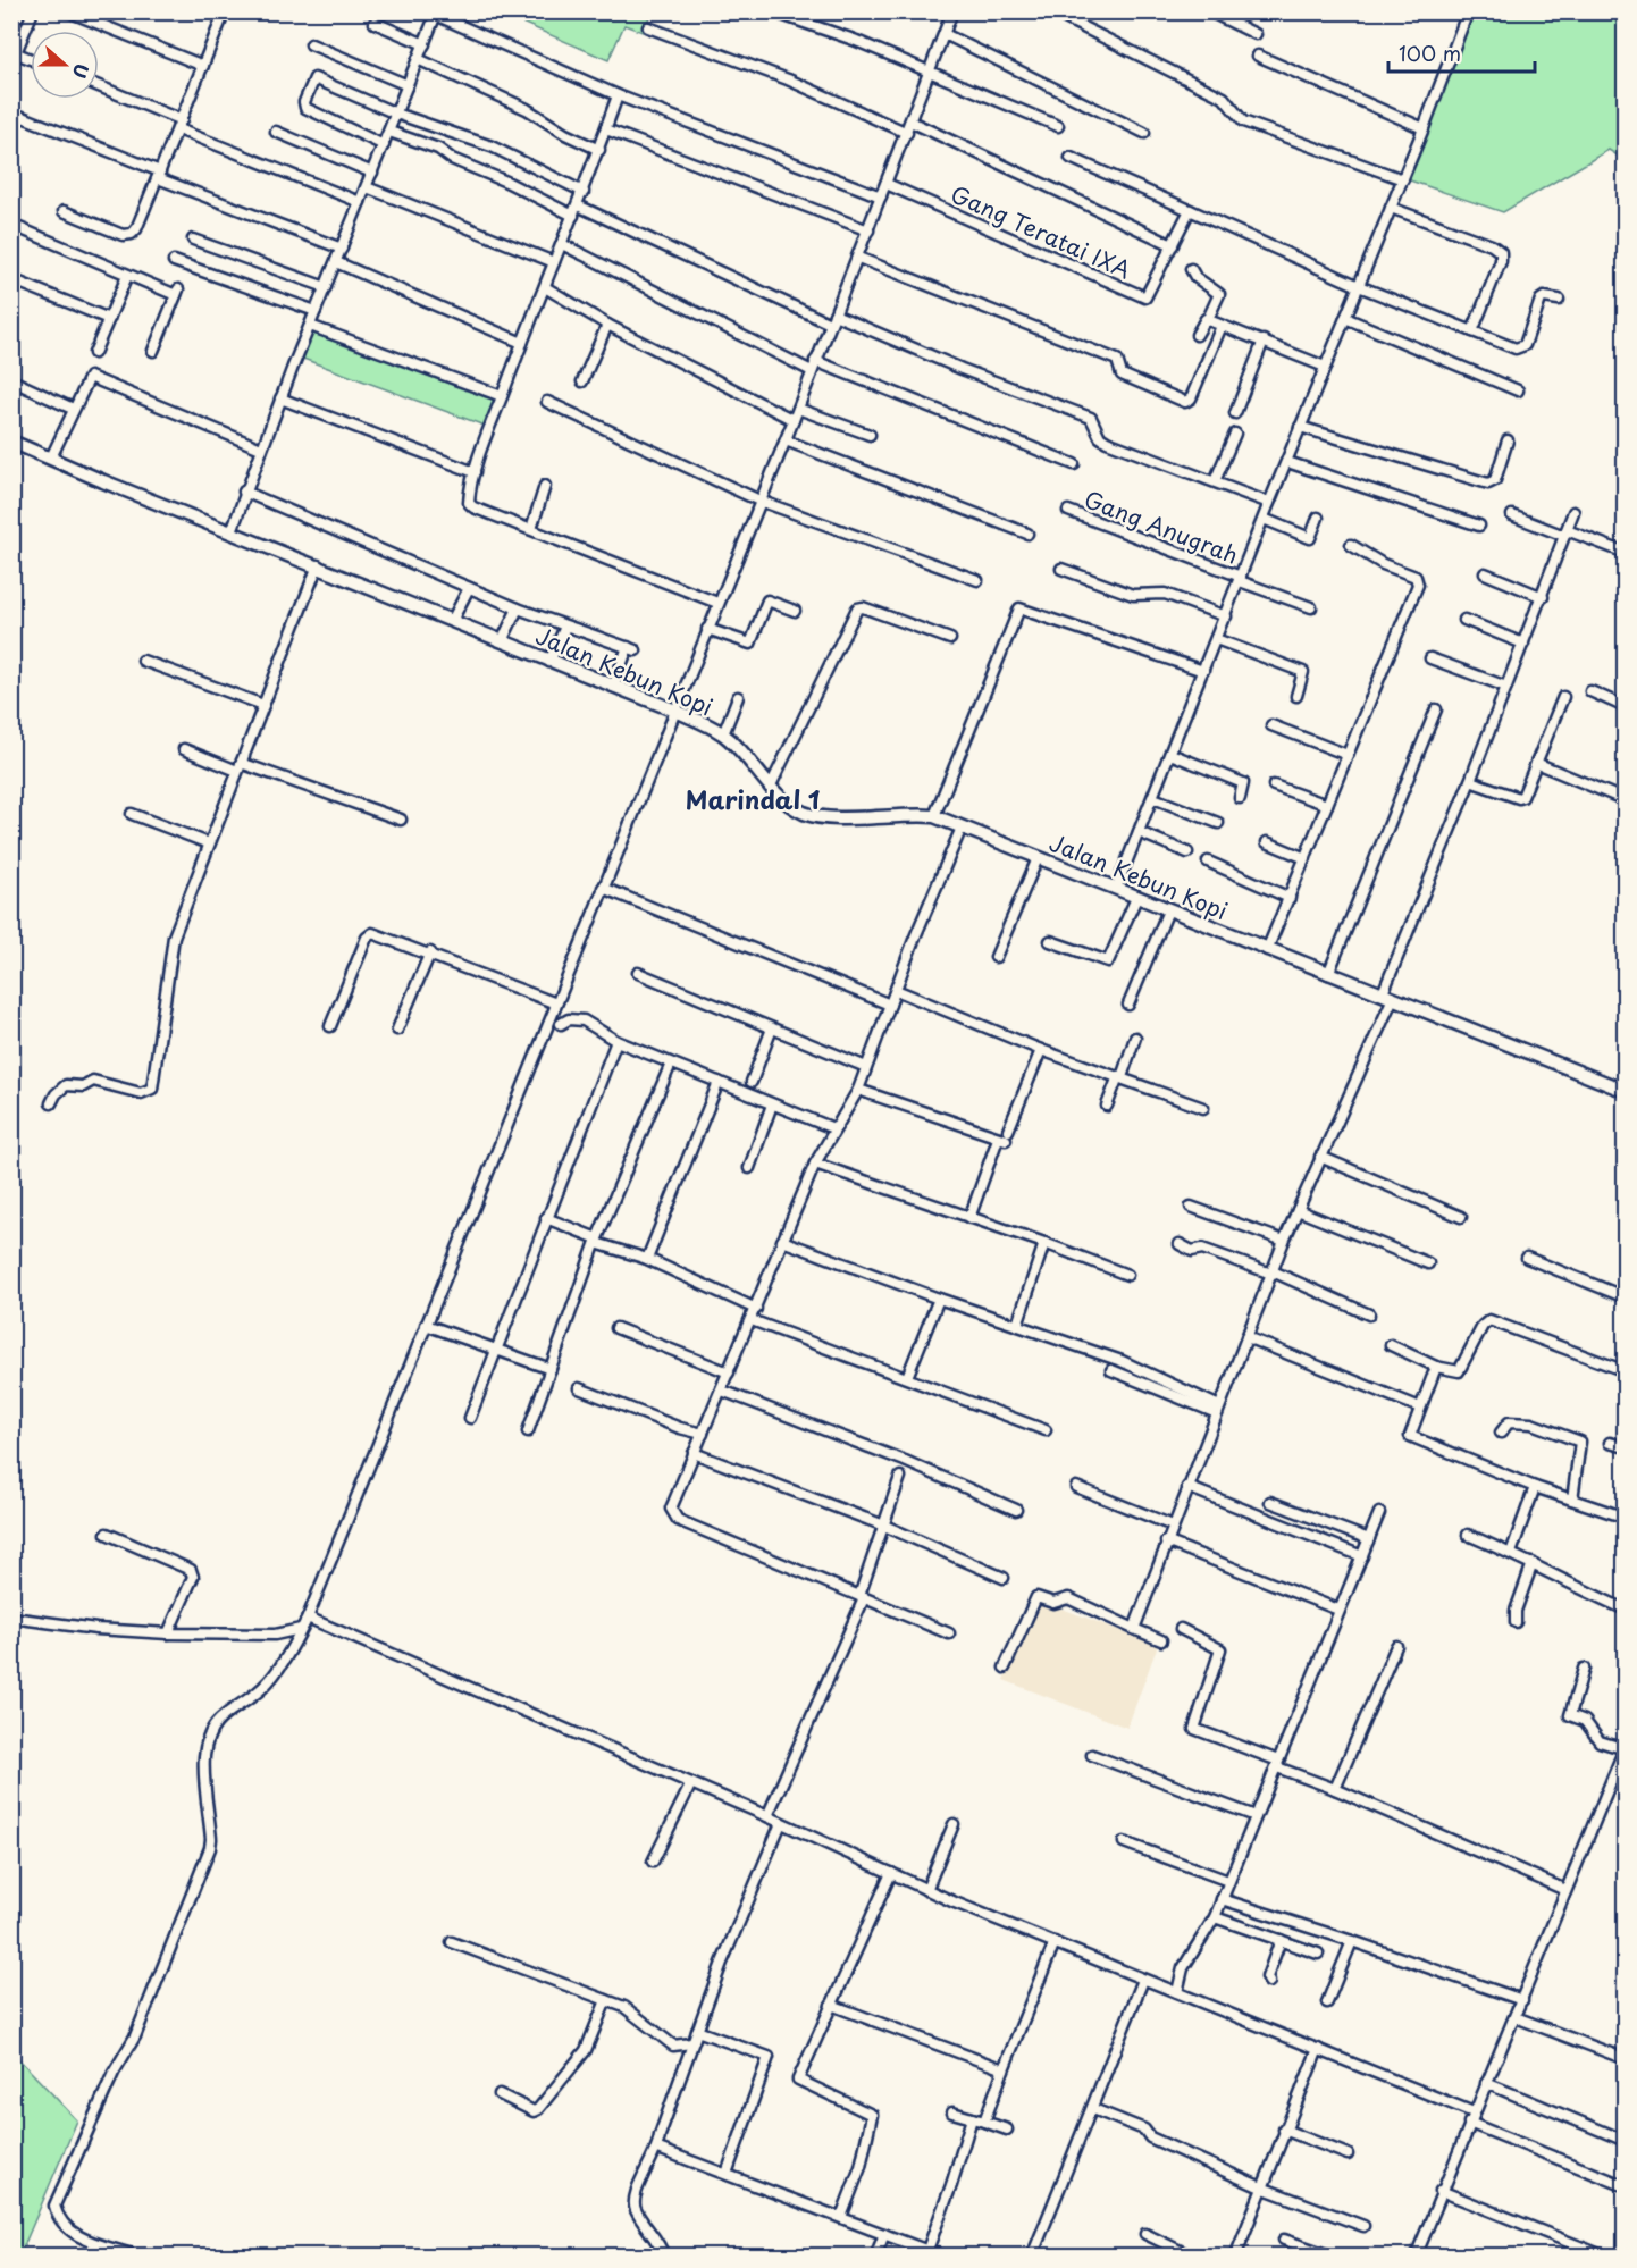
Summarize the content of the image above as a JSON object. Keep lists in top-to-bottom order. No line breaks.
{"streets":{"main road":["Jalan Kebun Kopi"],"street":["Gang Teratai IXA","Gang Anugrah"]},"districts":["Marindal 1"],"scale_bar":"100 m","north":"right"}
